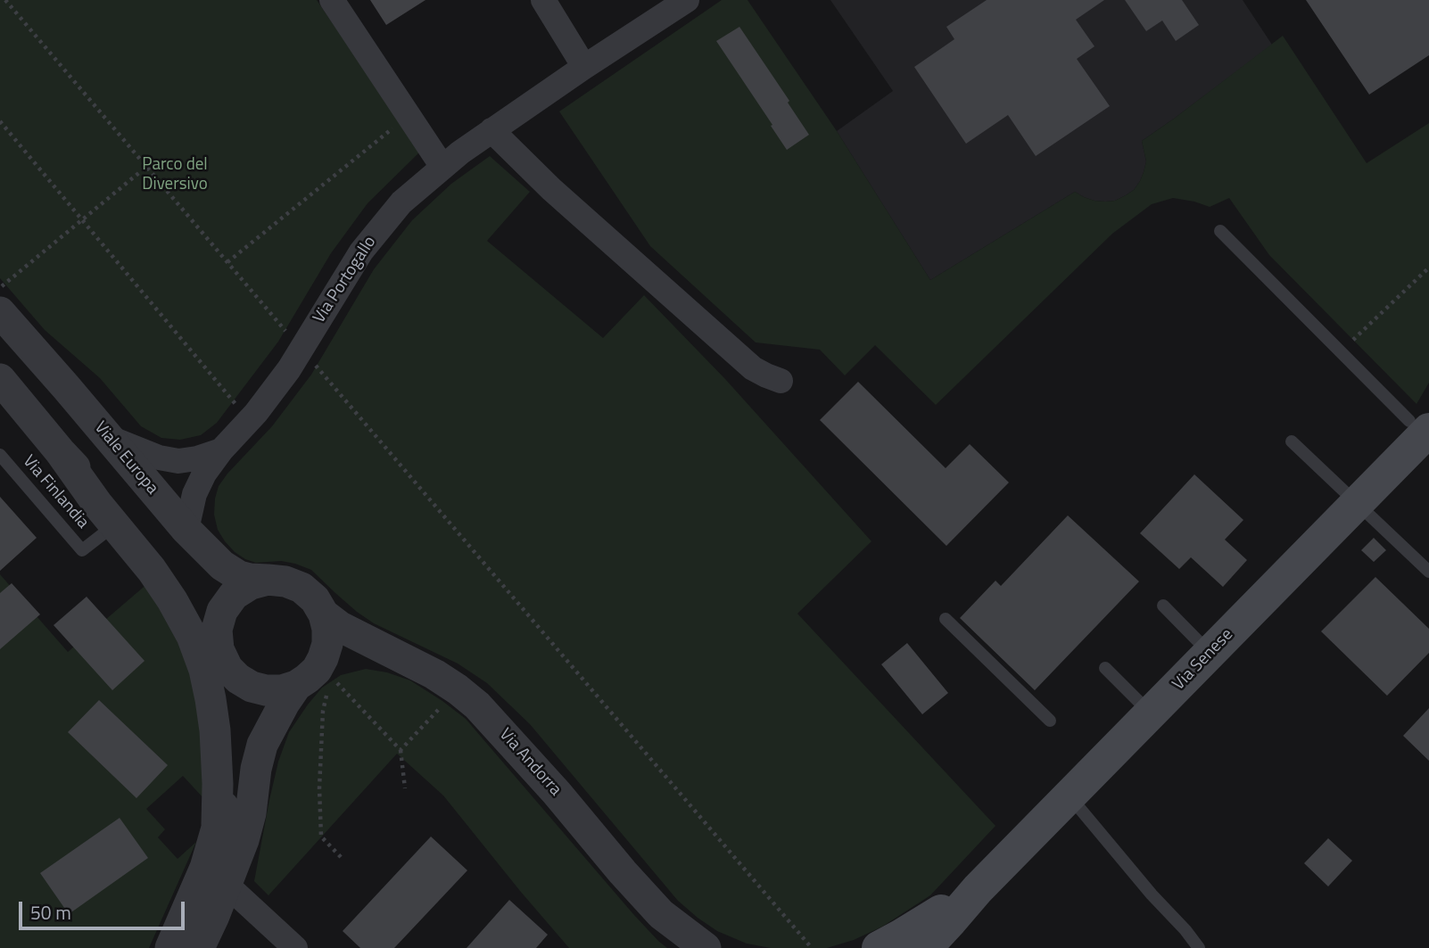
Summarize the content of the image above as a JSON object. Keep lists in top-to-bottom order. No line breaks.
{"streets":{"main road":["Via Senese"],"street":["Via Portogallo","Viale Europa","Via Andorra"],"lane":["Via Finlandia"]},"crossings":[["Via Portogallo","Viale Europa"],["Viale Europa","Via Andorra"]],"parks":["Parco del Diversivo"],"scale_bar":"50 m"}
